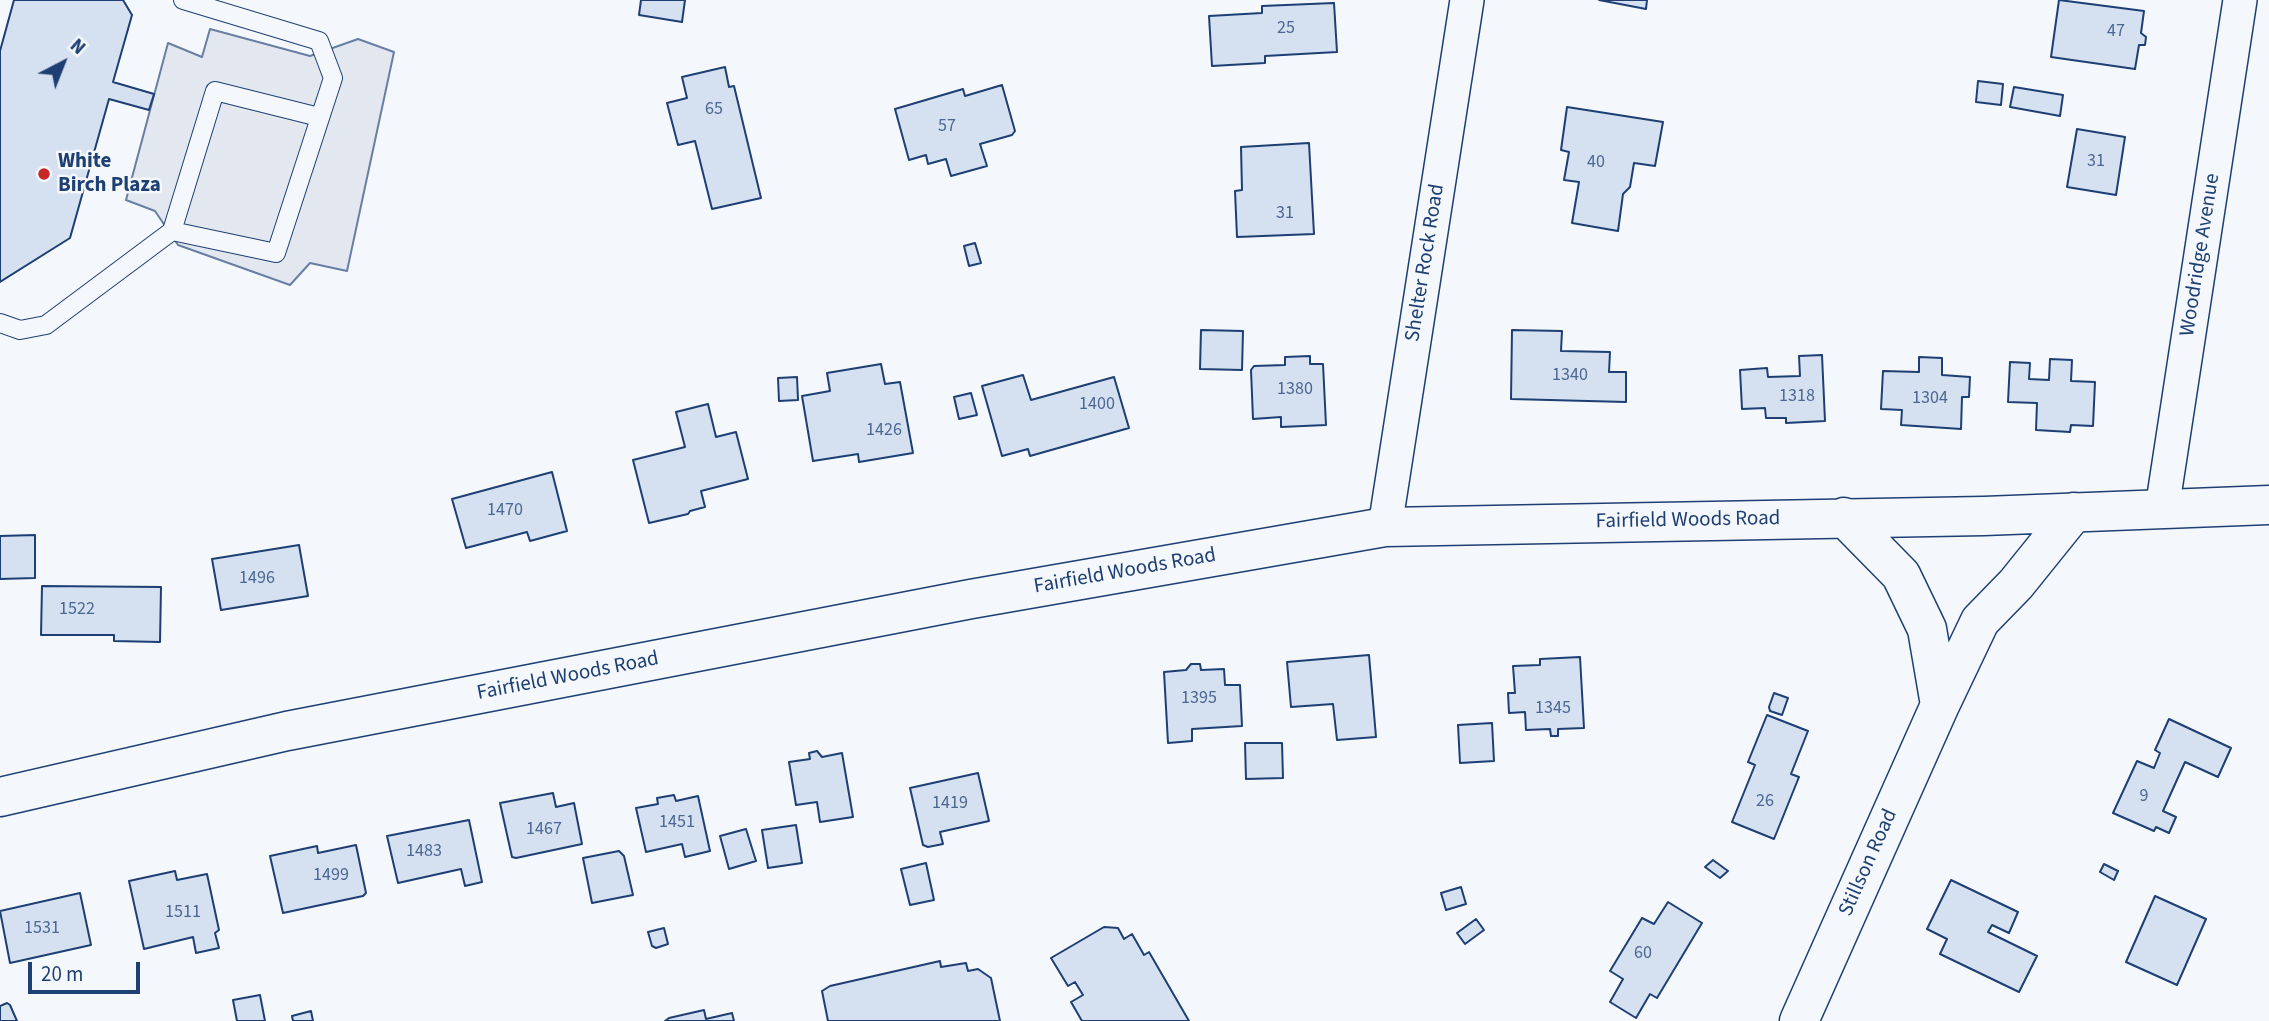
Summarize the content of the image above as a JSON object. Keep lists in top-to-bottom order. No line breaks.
{"streets":{"main road":["Fairfield Woods Road","Stillson Road"],"street":["Woodridge Avenue","Shelter Rock Road"]},"crossings":[["Woodridge Avenue","Fairfield Woods Road"],["Shelter Rock Road","Fairfield Woods Road"],["Fairfield Woods Road","Stillson Road"]],"places":["White Birch Plaza"],"house_numbers":["25","47","65","57","31","40","31","1340","1380","1318","1304","1400","1426","1470","1496","1522","1395","1345","9","26","1419","1451","1467","1483","1499","1511","1531","60"],"scale_bar":"20 m","north":"top right"}
